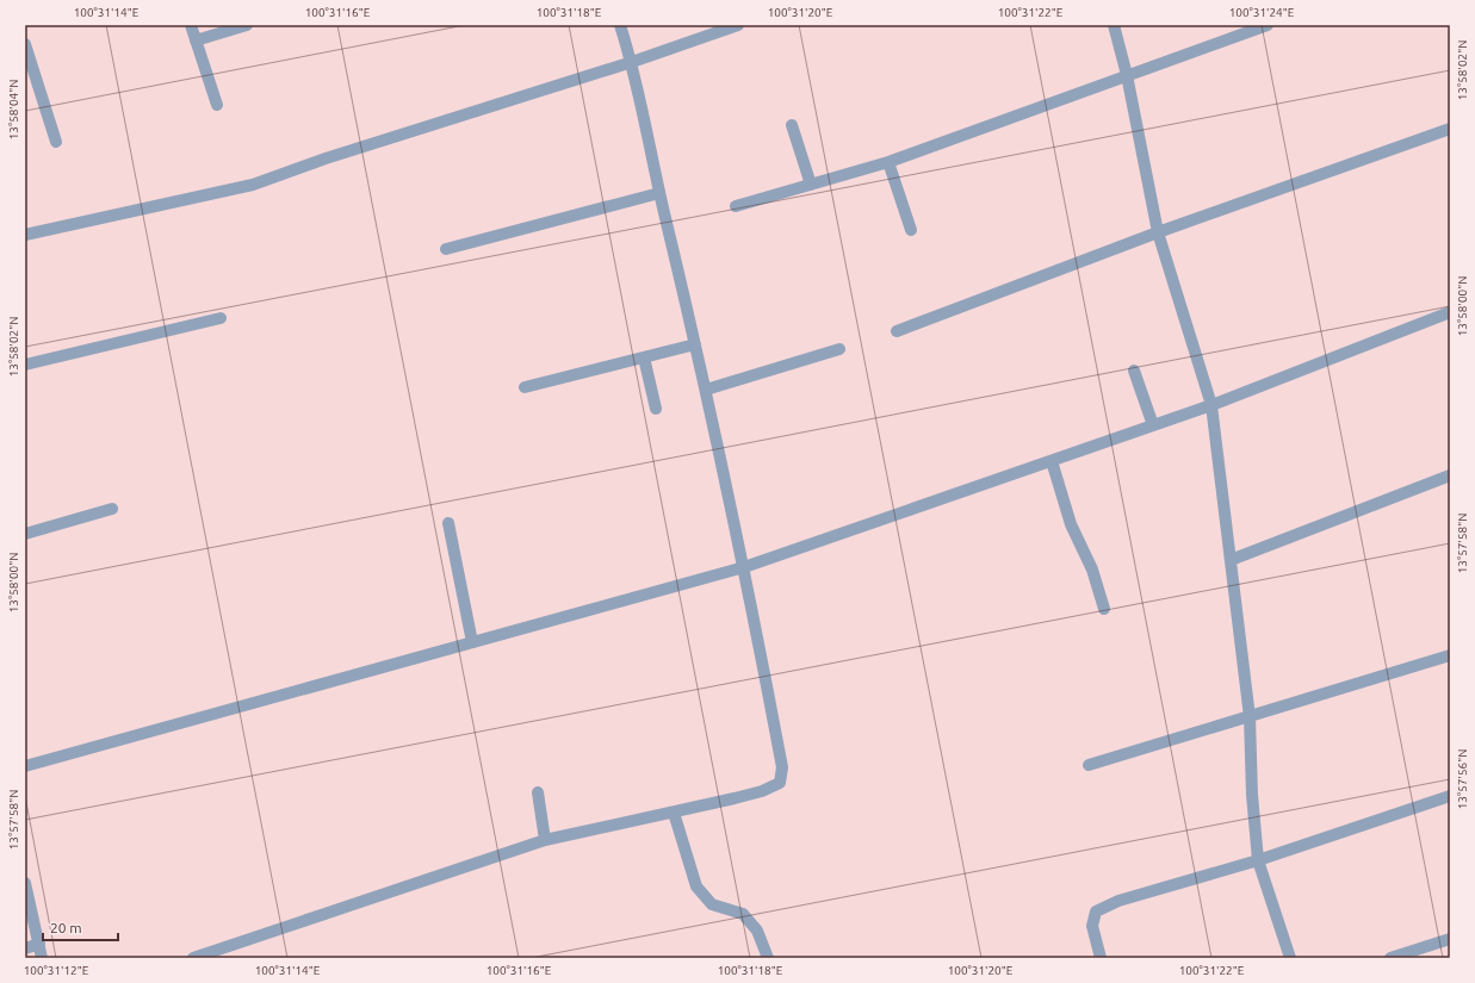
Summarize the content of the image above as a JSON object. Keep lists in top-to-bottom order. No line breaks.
{"scale_bar":"20 m","coordinates":["100°31'14\"E","100°31'16\"E","100°31'18\"E","100°31'20\"E","100°31'22\"E","100°31'24\"E","13°58'02\"N","13°58'04\"N","13°58'00\"N","13°57'58\"N","13°57'56\"N","100°31'12\"E"]}
